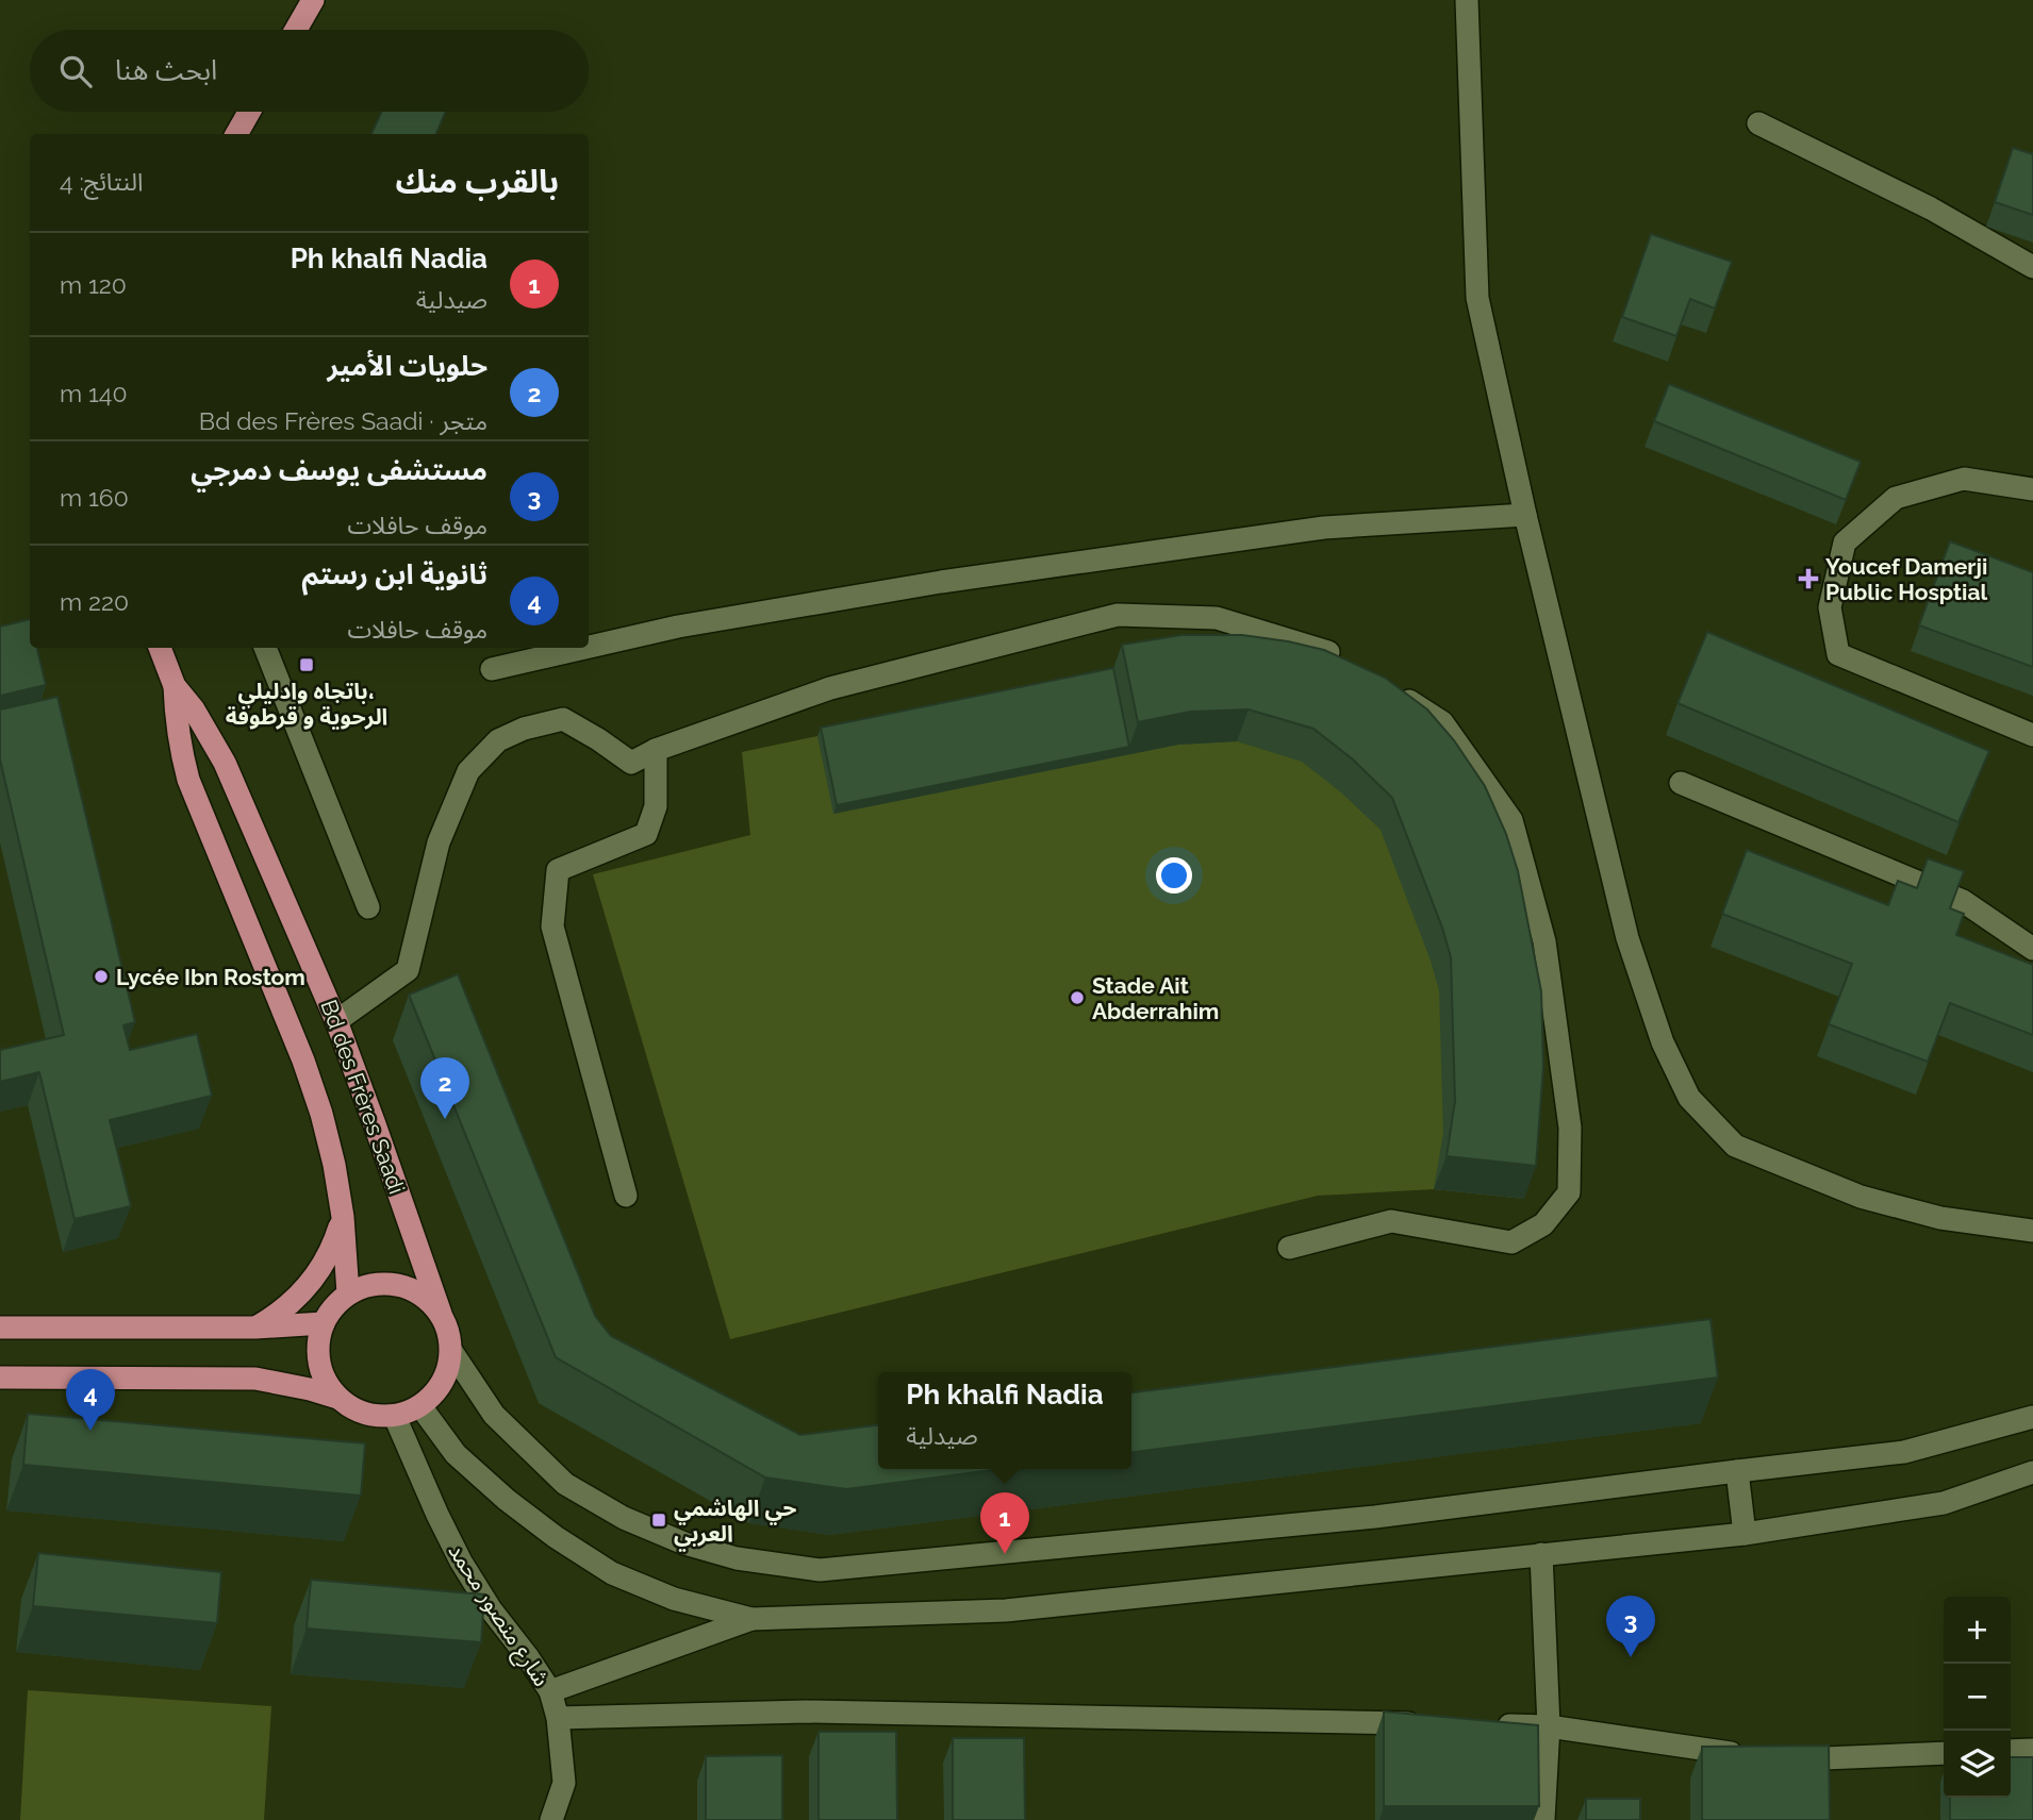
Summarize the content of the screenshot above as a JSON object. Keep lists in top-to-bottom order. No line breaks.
{"streets":{"main road":["Bd des Frères Saadi"],"street":["شارع منصور محمد"]},"crossings":[["Bd des Frères Saadi","شارع منصور محمد"]],"places":{"health":["Youcef Damerji Public Hosptial"],"transit":["باتجاه وادليلي، الرحوية و قرطوفة","حي الهاشمي العربي"],"other":["Lycée Ibn Rostom","Stade Ait Abderrahim"]},"page":{"search":"ابحث هنا","heading":["بالقرب منك","النتائج: 4"],"list":[{"mark":"1","name":"Ph khalfi Nadia","note":"صيدلية","value":"120 m"},{"mark":"2","name":"حلويات الأمير","note":"متجر · Bd des Frères Saadi","value":"140 m"},{"mark":"3","name":"مستشفى يوسف دمرجي","note":"موقف حافلات","value":"160 m"},{"mark":"4","name":"ثانوية ابن رستم","note":"موقف حافلات","value":"220 m"}],"pins":["2","4","1","3"],"popup":["Ph khalfi Nadia","صيدلية"],"map_buttons":["+","−"]}}
